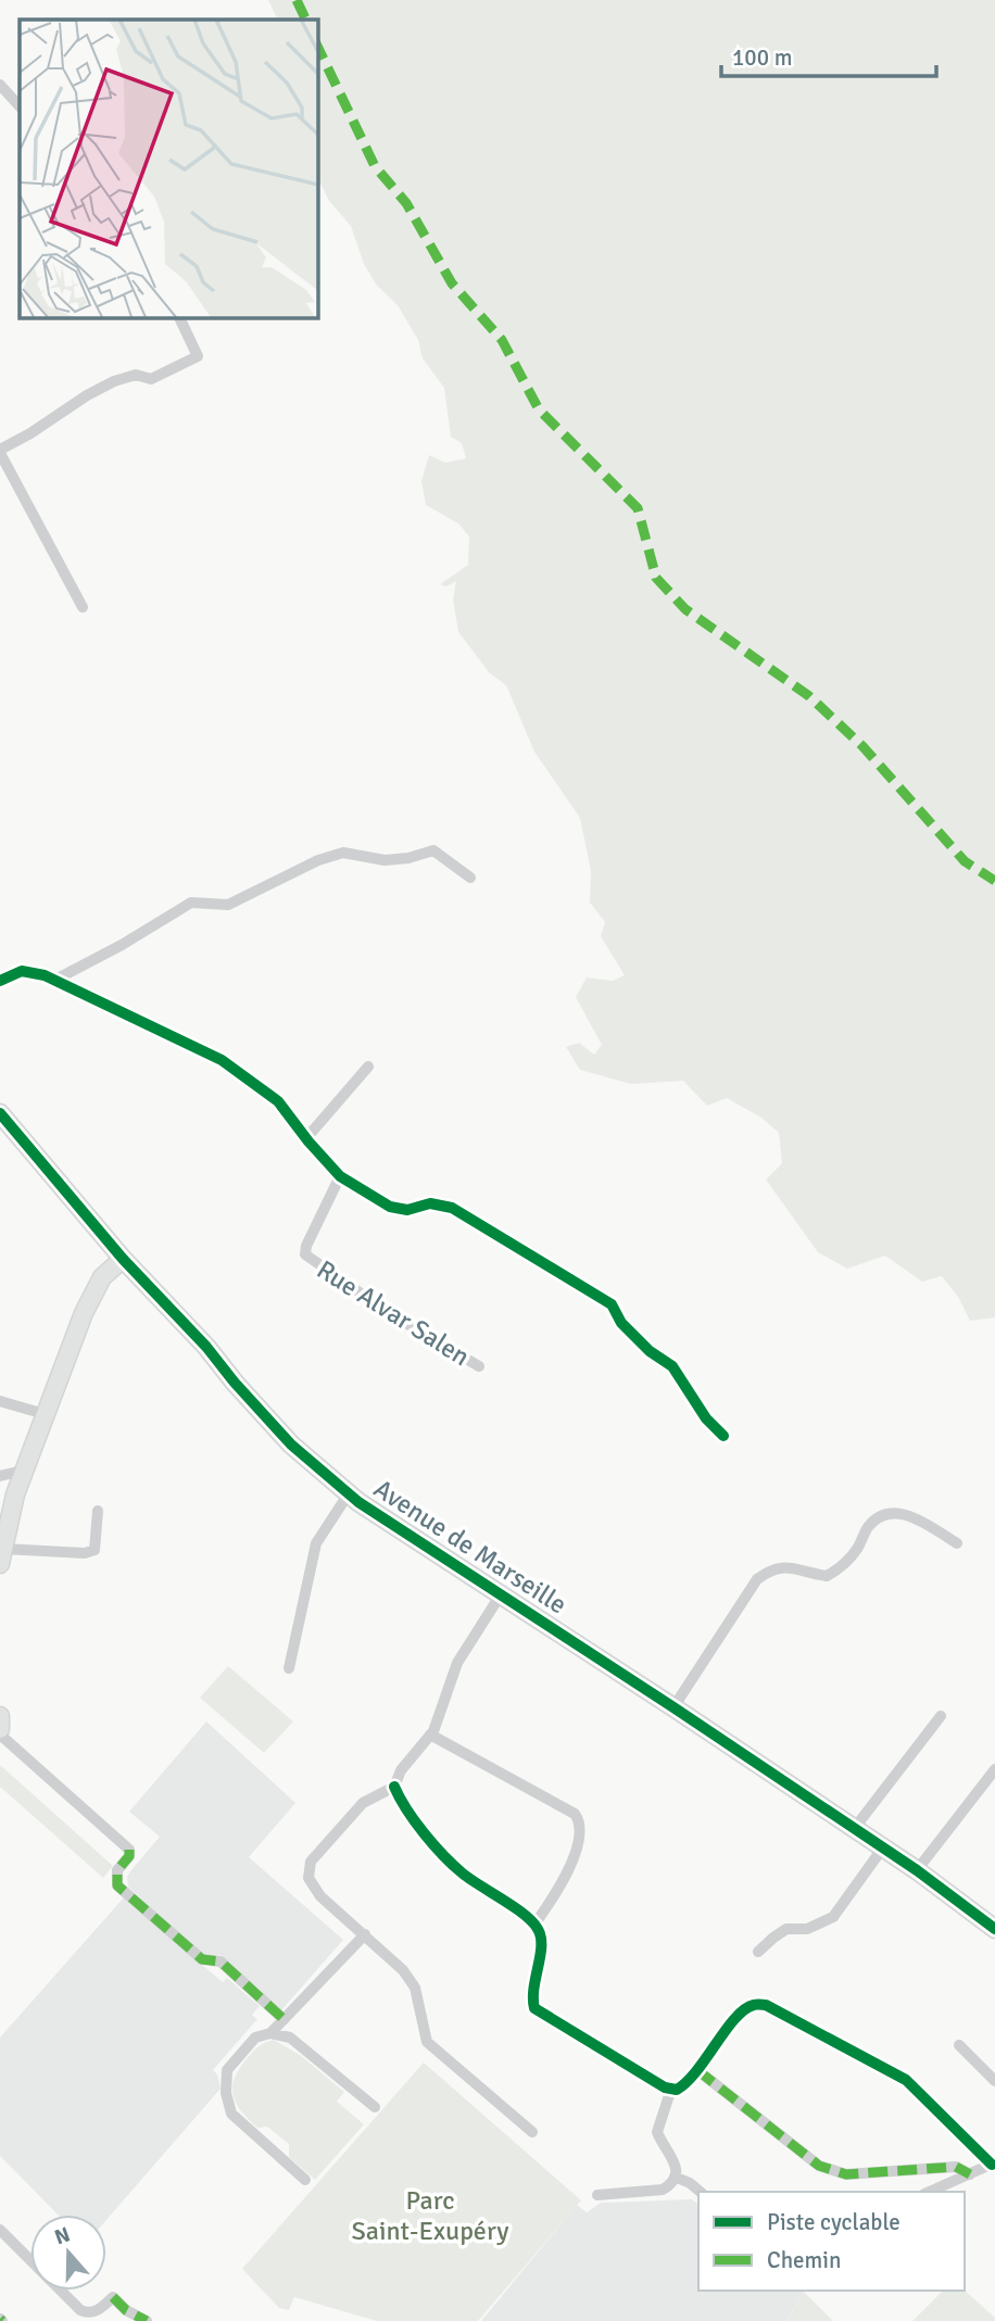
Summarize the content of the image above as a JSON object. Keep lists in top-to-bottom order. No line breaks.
{"streets":{"street":["Rue Alvar Salen","Avenue de Marseille"]},"parks":["Parc Saint-Exupéry"],"legend":["Piste cyclable","Chemin"],"scale_bar":"100 m","north":"top"}
